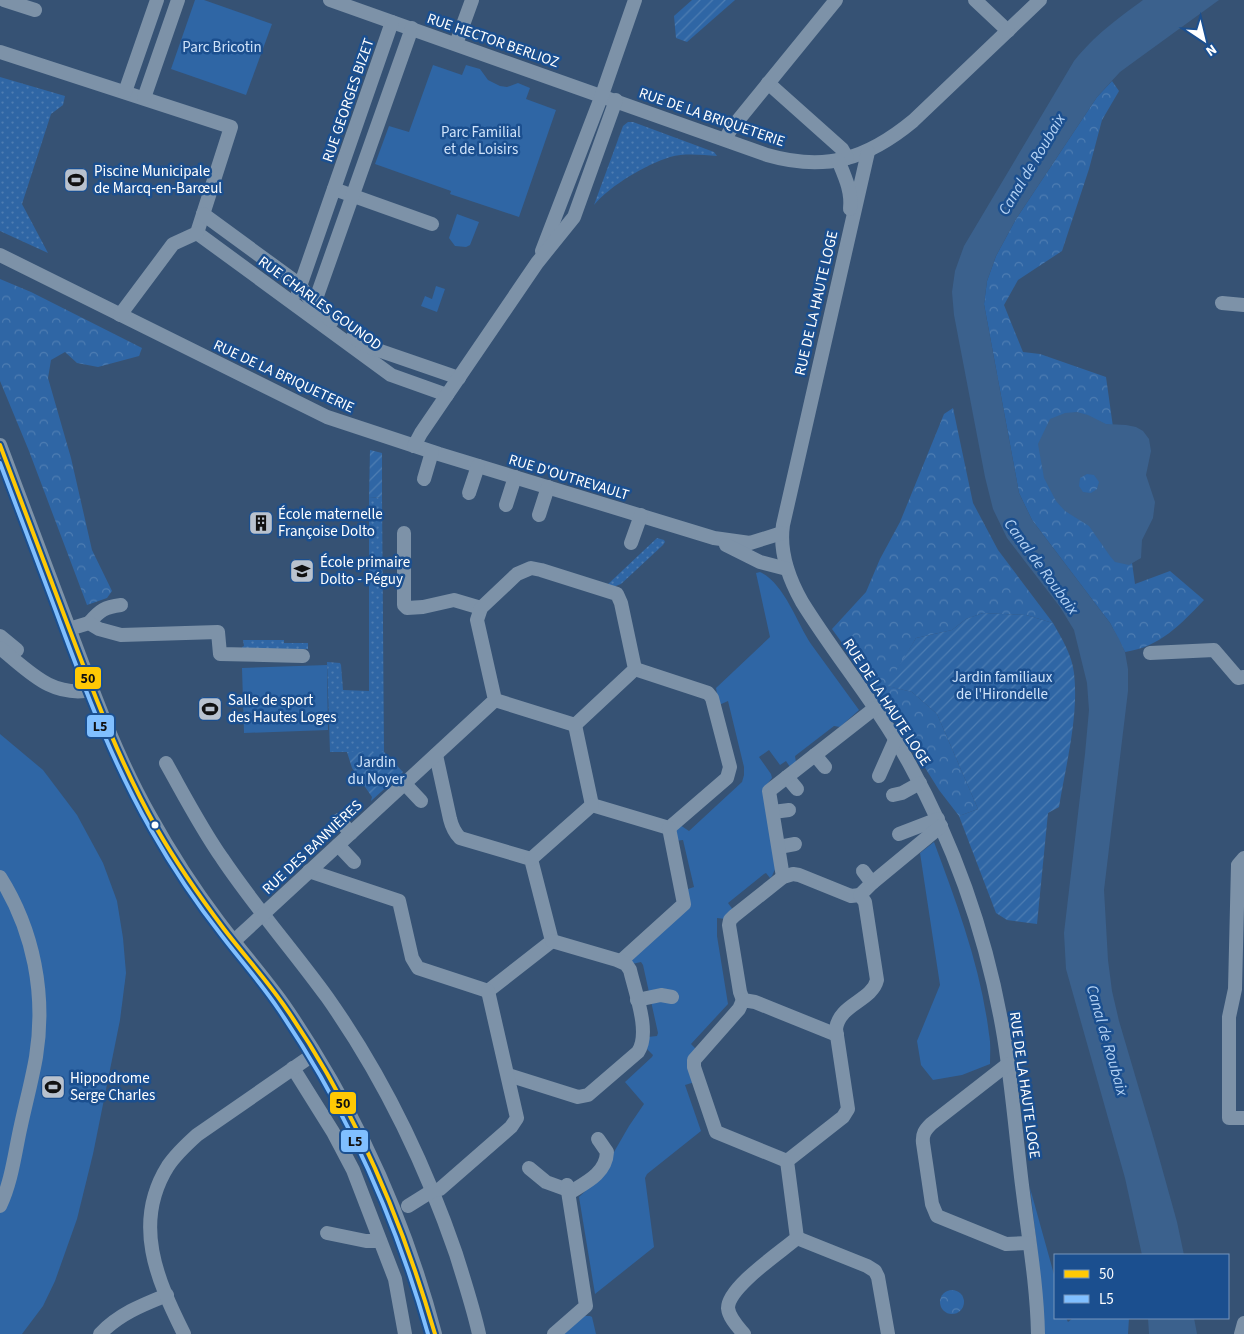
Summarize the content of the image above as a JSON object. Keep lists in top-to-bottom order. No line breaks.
{"streets":{"street":["RUE HECTOR BERLIOZ","RUE GEORGES BIZET","RUE DE LA BRIQUETERIE","RUE CHARLES GOUNOD","RUE DE LA HAUTE LOGE","RUE D'OUTREVAULT","RUE DES BANNIÈRES"]},"crossings":[["RUE HECTOR BERLIOZ","RUE GEORGES BIZET"],["RUE HECTOR BERLIOZ","RUE DE LA BRIQUETERIE"],["RUE GEORGES BIZET","RUE CHARLES GOUNOD"],["RUE DE LA BRIQUETERIE","RUE CHARLES GOUNOD"],["RUE DE LA BRIQUETERIE","RUE DE LA HAUTE LOGE"],["RUE DE LA BRIQUETERIE","RUE D'OUTREVAULT"],["RUE DE LA HAUTE LOGE","RUE D'OUTREVAULT"]],"water":["Canal de Roubaix"],"parks":["Parc Bricotin","Parc Familial et de Loisirs","Jardin familiaux de l'Hirondelle","Jardin du Noyer"],"places":{"sports":["Piscine Municipale de Marcq-en-Barœul","Salle de sport des Hautes Loges","Hippodrome Serge Charles"],"building":["École maternelle Françoise Dolto"],"school or university":["École primaire Dolto - Péguy"]},"lines":["transit line 50","transit line L5"],"legend":["50","L5"],"north":"bottom right"}
